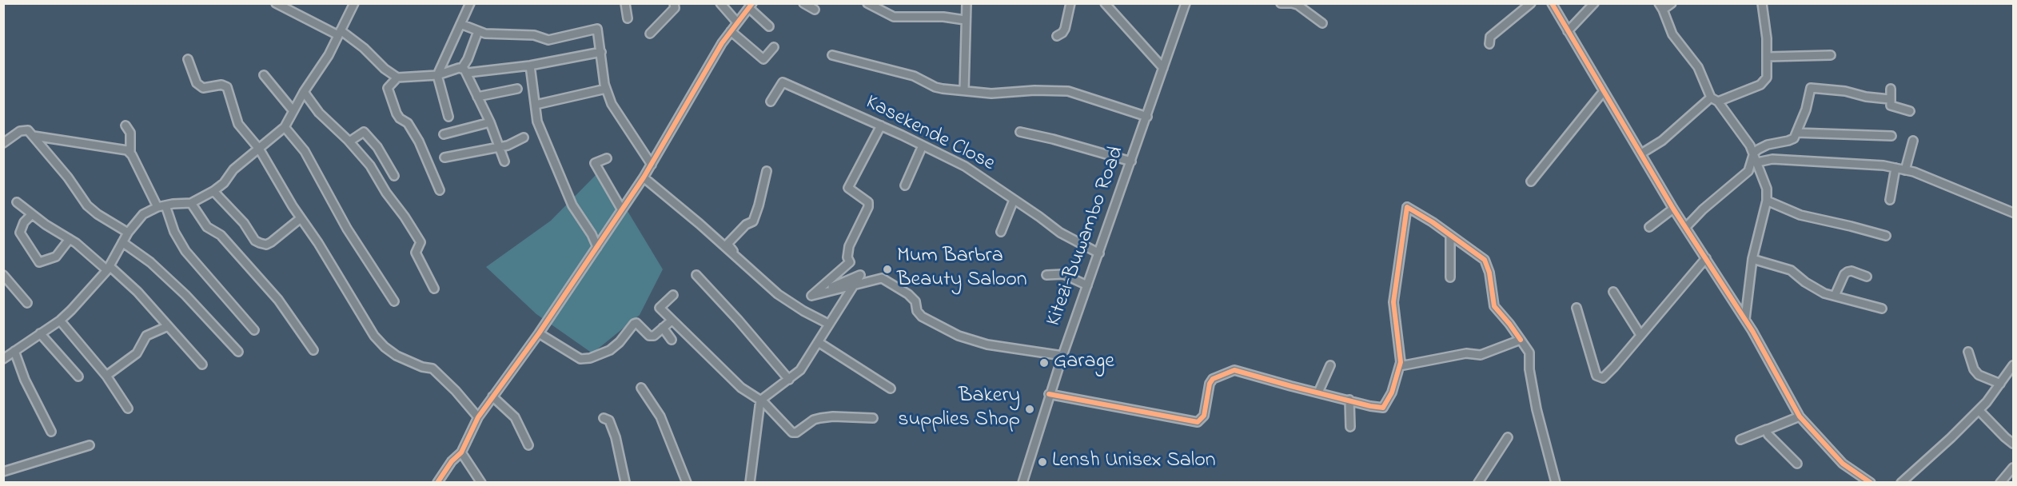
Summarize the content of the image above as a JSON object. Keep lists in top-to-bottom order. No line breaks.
{"streets":{"street":["Kasekende Close","Kitezi-Buwambo Road"]},"crossings":[["Kasekende Close","Kitezi-Buwambo Road"]],"places":["Mum Barbra Beauty Saloon","Garage","Bakery supplies Shop","Lensh Unisex Salon"]}
